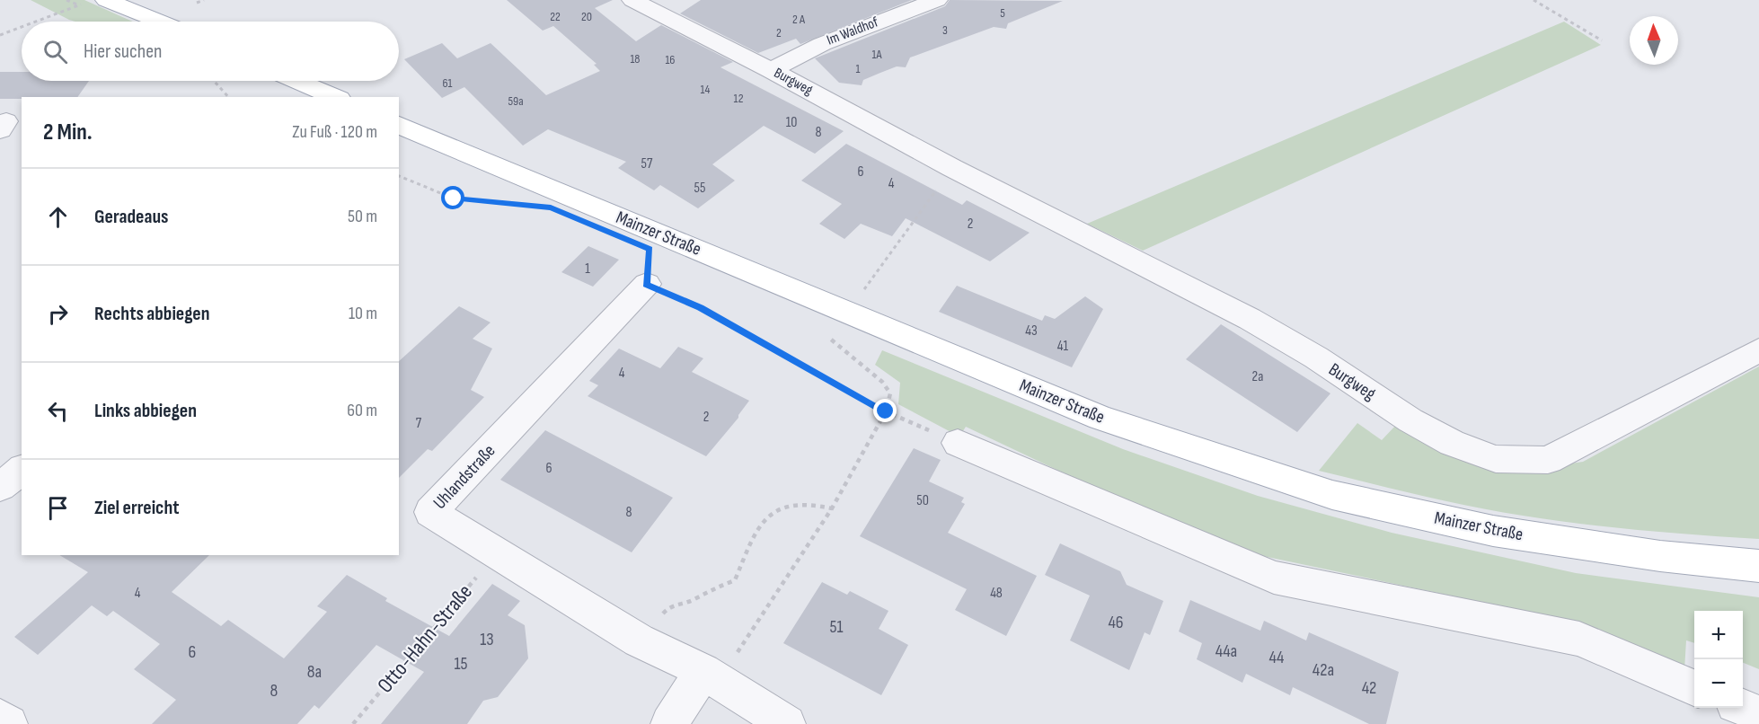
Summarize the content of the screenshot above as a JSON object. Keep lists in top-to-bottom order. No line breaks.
{"streets":{"main road":["Mainzer Straße"],"street":["Im Waldhof","Burgweg","Uhlandstraße"],"path":["Otto-Hahn-Straße"]},"crossings":[["Im Waldhof","Burgweg"],["Uhlandstraße","Otto-Hahn-Straße"]],"house_numbers":["5","22","20","2 A","3","2","1A","18","16","1","61","14","12","59a","10","8","57","6","4","55","2","1","43","41","4","2a","2","7","6","50","8","4","48","46","51","13","44a","6","44","15","42a","8a","42","8"],"north":"top","page":{"search":"Hier suchen","heading":["2 Min.","Zu Fuß · 120 m"],"list":[["Geradeaus","50 m"],["Rechts abbiegen","10 m"],["Links abbiegen","60 m"],"Ziel erreicht"],"map_buttons":["+","−"]}}
